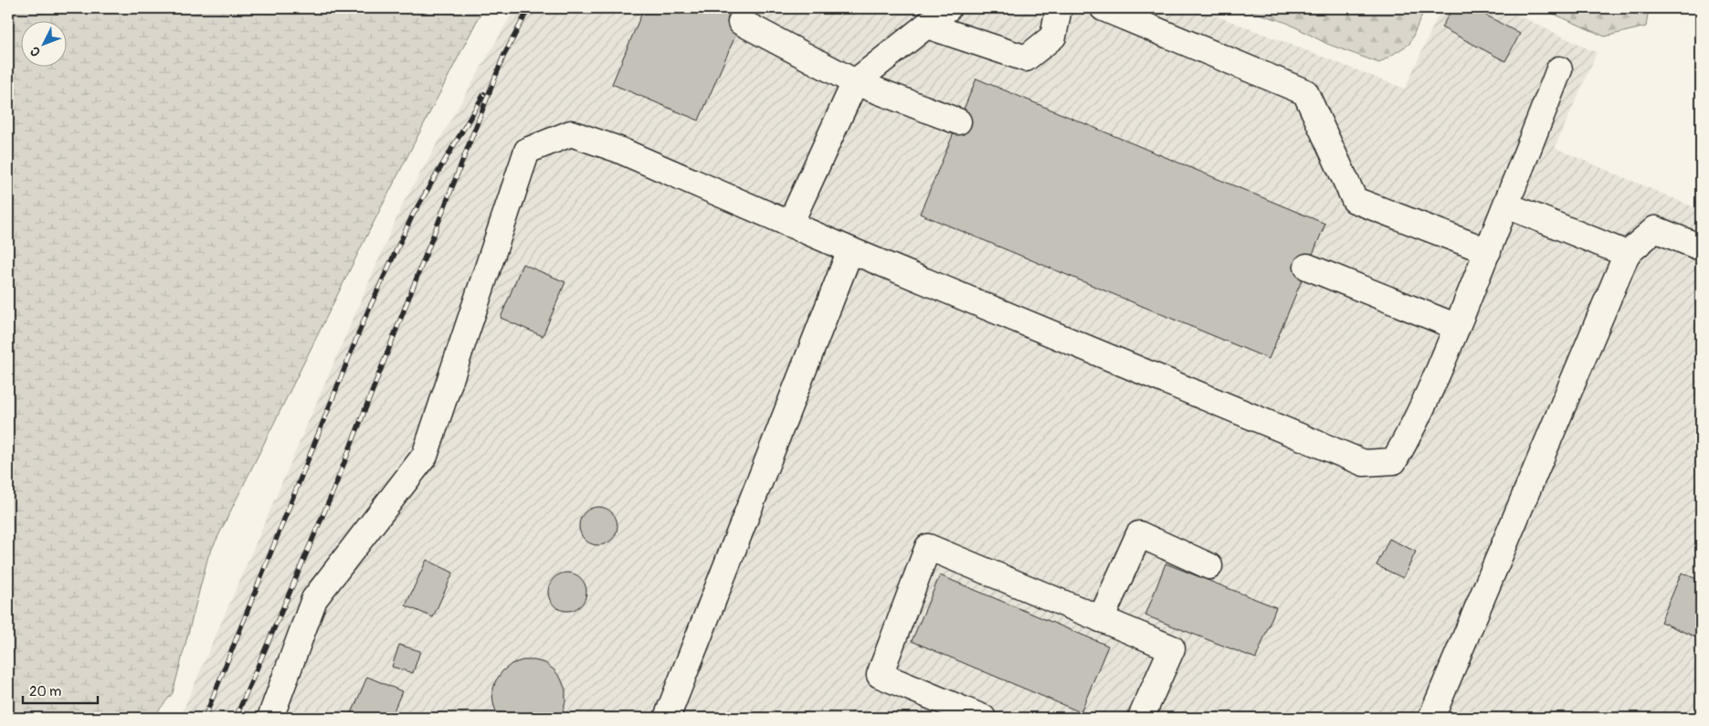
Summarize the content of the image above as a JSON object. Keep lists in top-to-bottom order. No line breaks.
{"scale_bar":"20 m","north":"bottom left"}
